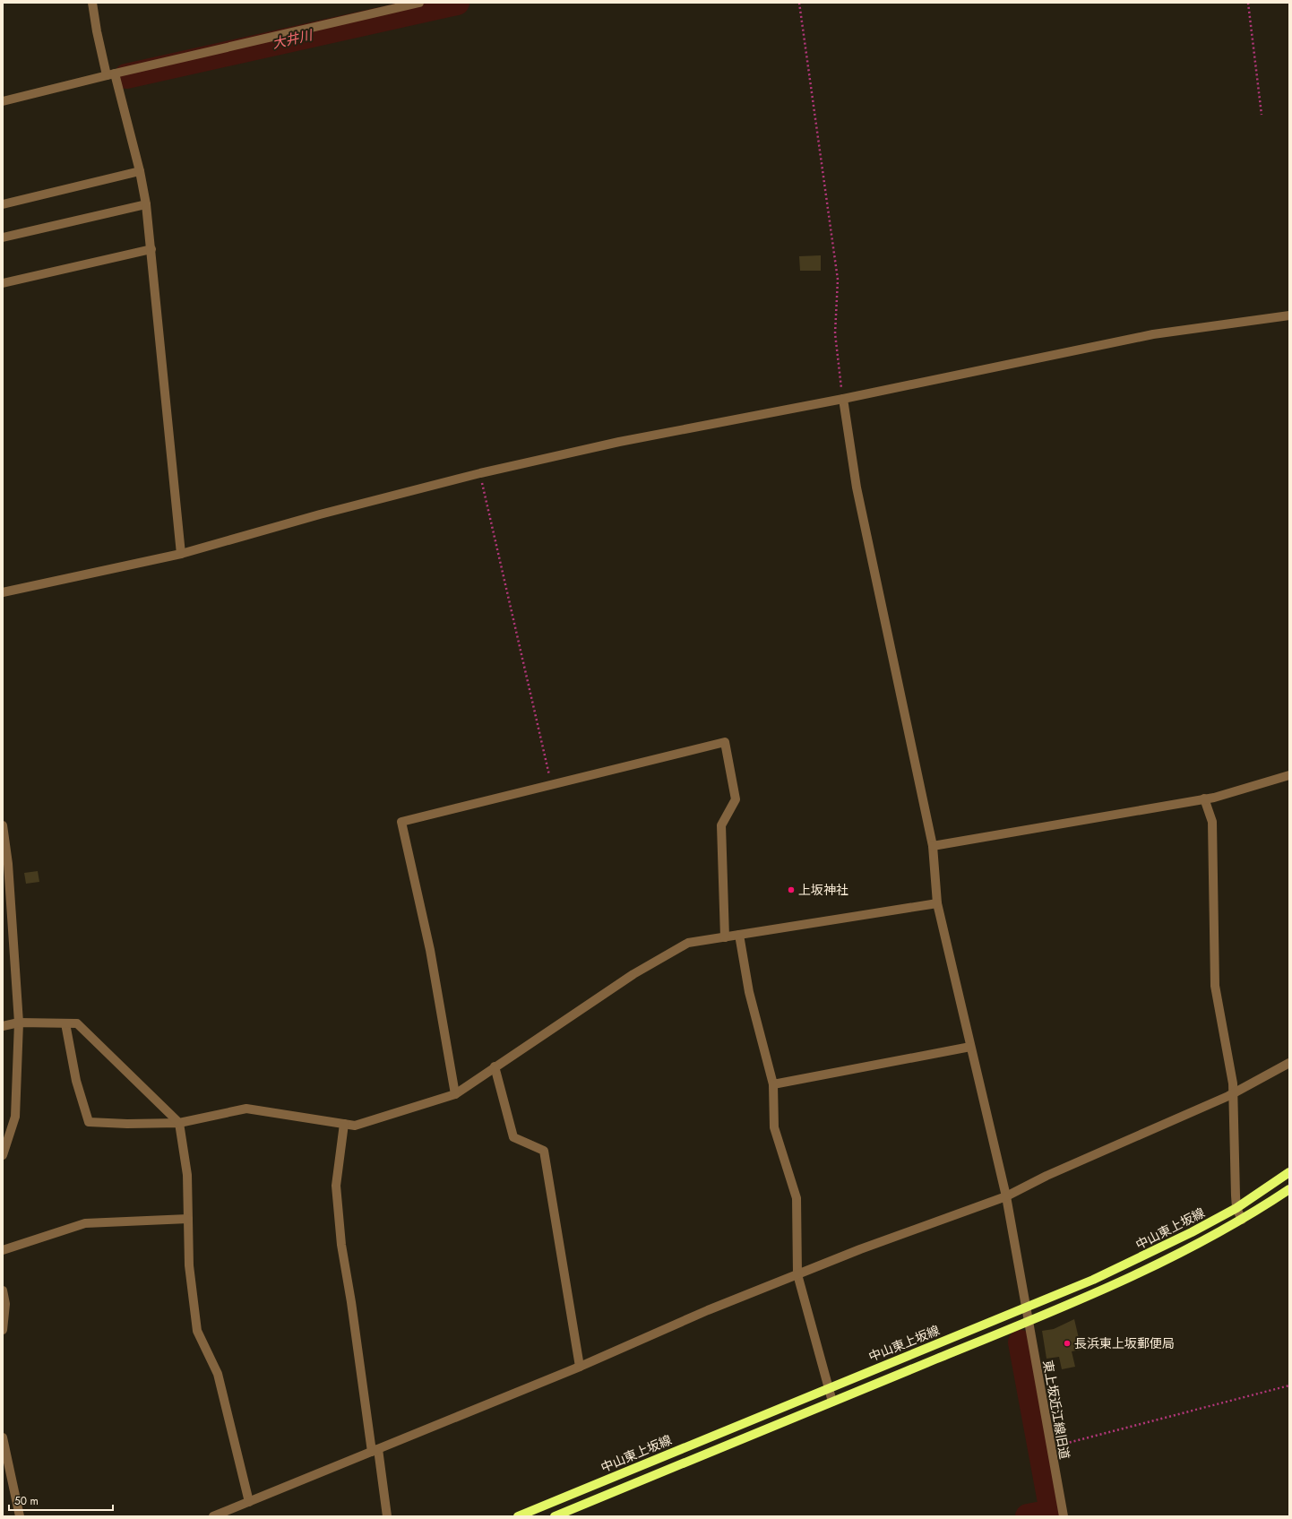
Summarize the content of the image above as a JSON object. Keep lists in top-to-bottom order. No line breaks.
{"streets":{"main road":["中山東上坂線"],"street":["東上坂近江線旧道"]},"crossings":[["中山東上坂線","東上坂近江線旧道"]],"water":["大井川"],"places":["上坂神社","長浜東上坂郵便局"],"scale_bar":"50 m"}
